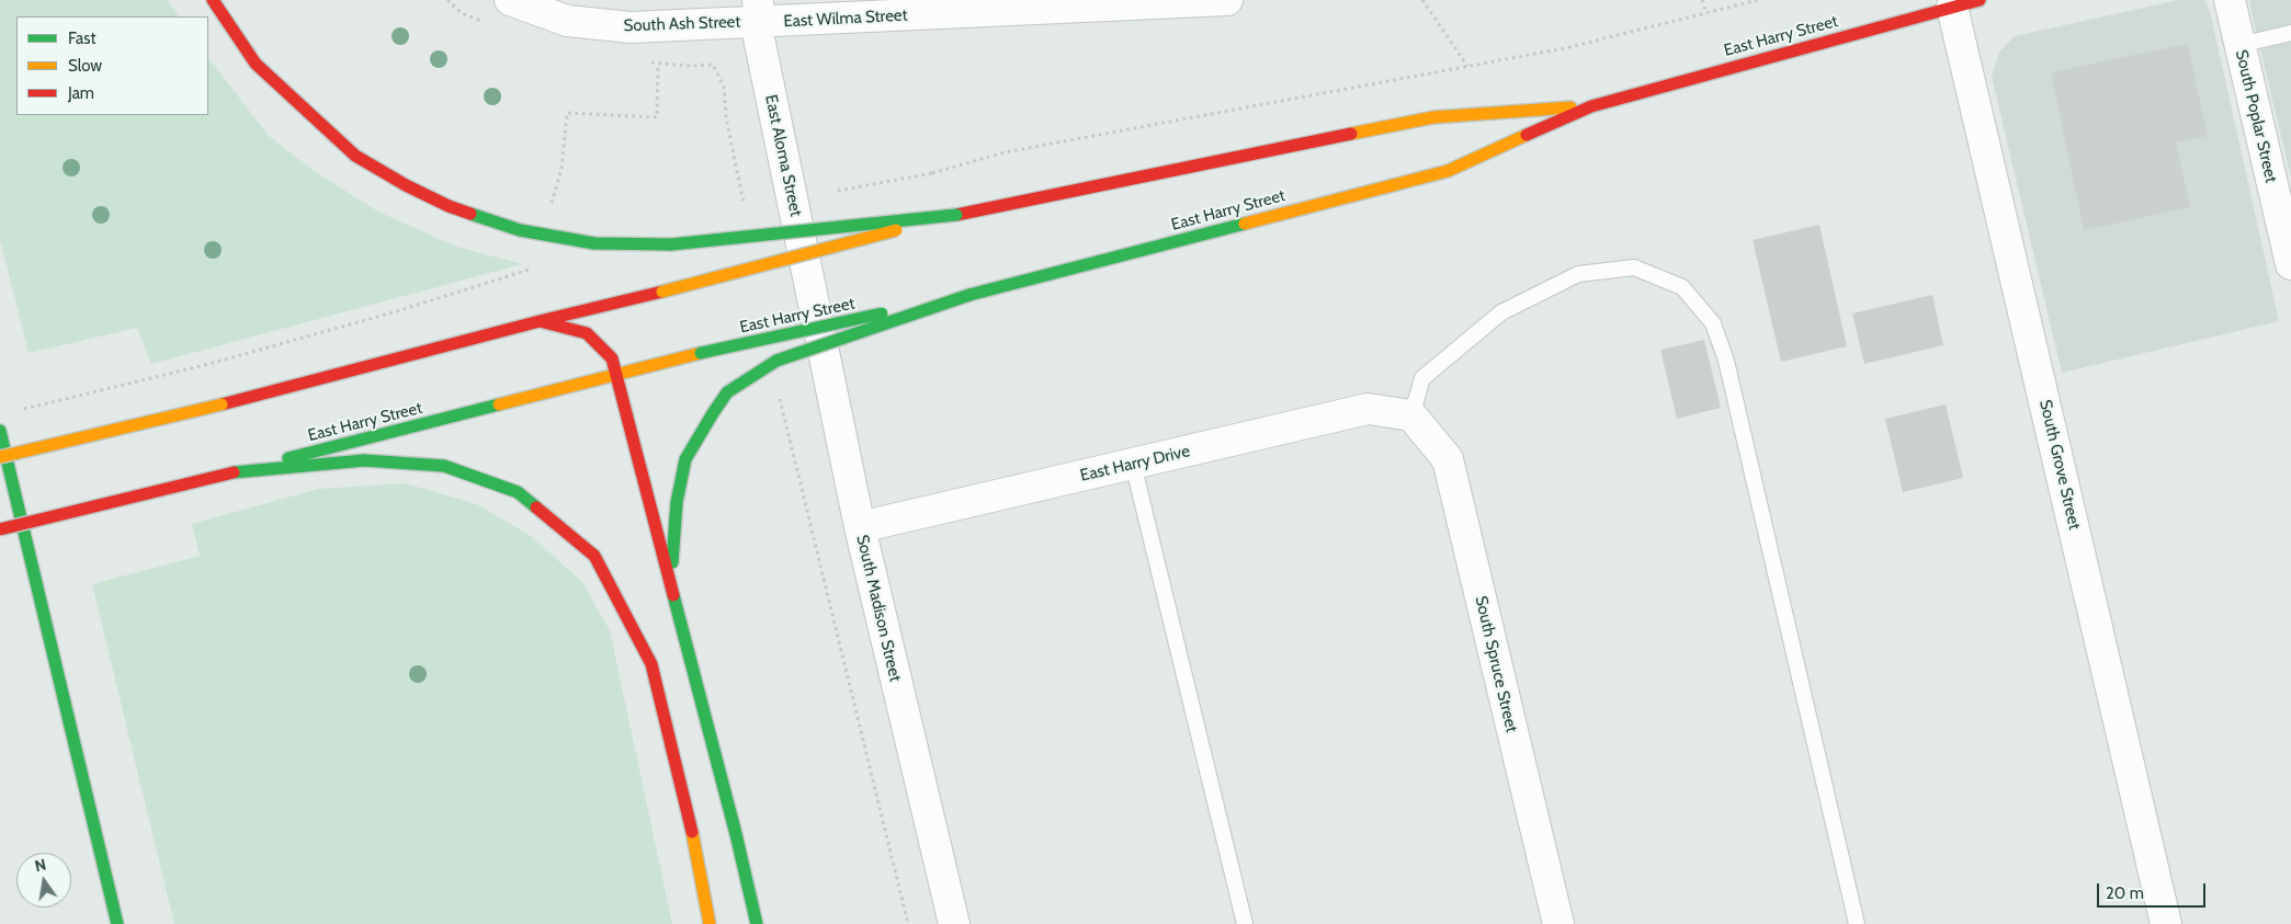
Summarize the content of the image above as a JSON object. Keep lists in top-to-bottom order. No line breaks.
{"streets":{"main road":["East Harry Street"],"street":["East Wilma Street","South Ash Street","South Poplar Street","East Aloma Street","East Harry Drive","South Grove Street","South Madison Street","South Spruce Street"]},"crossings":[["East Wilma Street","South Ash Street"],["East Wilma Street","East Aloma Street"],["South Ash Street","East Aloma Street"],["East Harry Street","South Grove Street"],["East Aloma Street","South Madison Street"],["East Harry Drive","South Madison Street"],["East Harry Drive","South Spruce Street"]],"legend":["Fast","Slow","Jam"],"scale_bar":"20 m","north":"top"}
